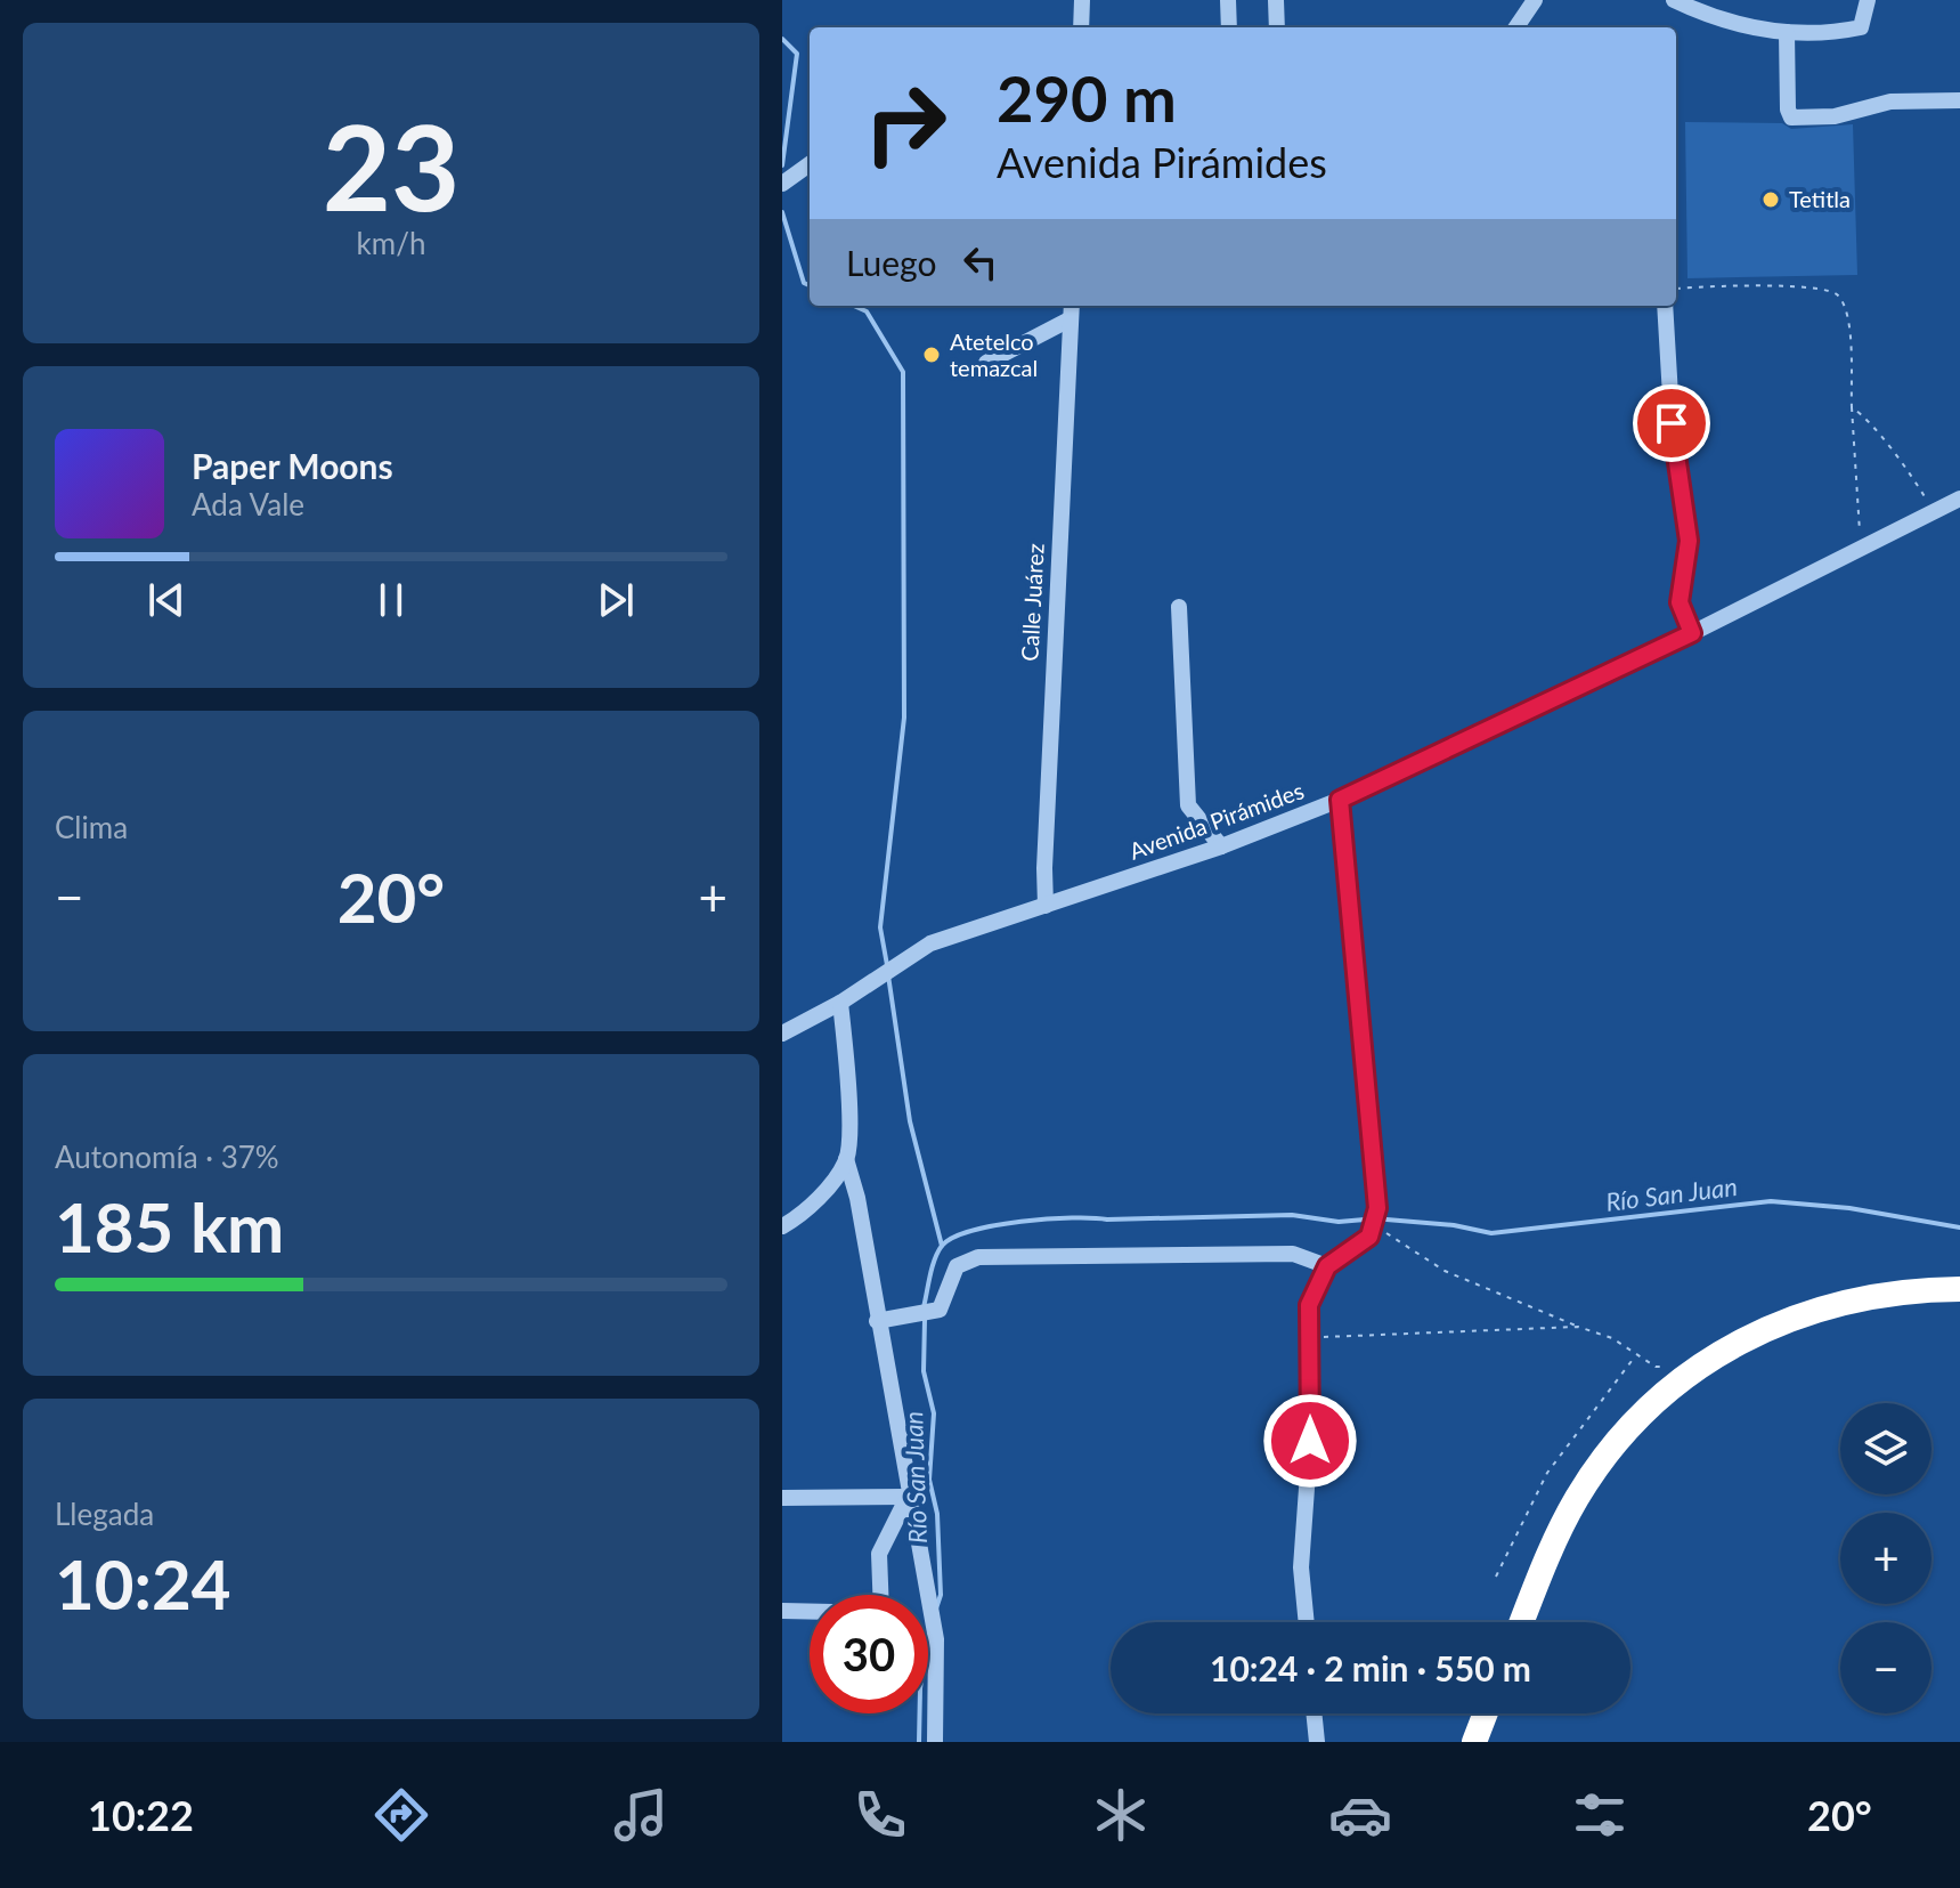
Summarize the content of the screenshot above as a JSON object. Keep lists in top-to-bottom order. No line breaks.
{"streets":{"street":["Calle Juárez","Avenida Pirámides"]},"crossings":[["Calle Juárez","Avenida Pirámides"]],"water":["Río San Juan"],"places":["Tetitla","Atetelco temazcal"],"page":{"tile":[["23","km/h"],"Clima",["Autonomía · 37%","185 km"],["Llegada","10:24"]],"turn":["290 m","Avenida Pirámides"],"then":"Luego","song":["Paper Moons","Ada Vale"],"heat":["−","20°","+"],"map_buttons":["+","−"],"limit":"30","trip":"10:24 · 2 min · 550 m","tabs":["10:22","20°"]}}
